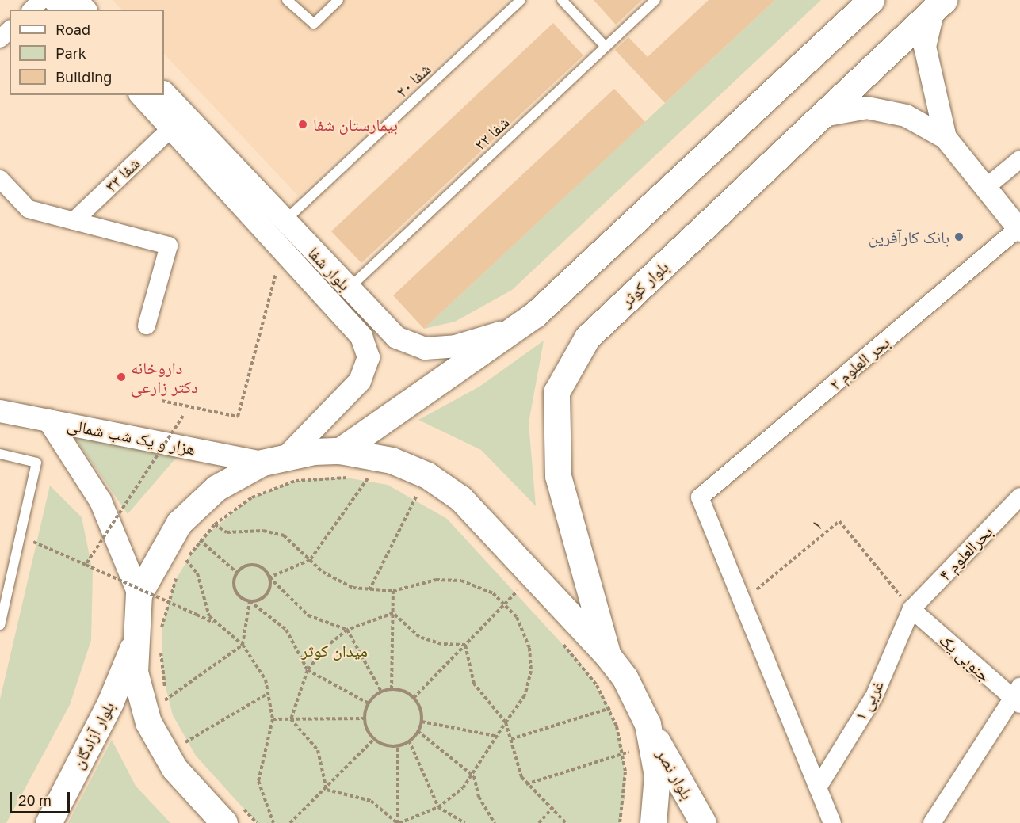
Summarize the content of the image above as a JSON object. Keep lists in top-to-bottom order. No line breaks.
{"streets":{"main road":["بلوار کوثر","بلوار آزادگان","بلوار نصر"],"street":["شفا ۳۳","بلوار شفا","بحر العلوم ۲","هزار و یک شب شمالی","بحرالعلوم ۴","جنوبی یک","غربی ۱"],"lane":["شفا ۲۰","شفا ۲۲"],"path":["۱"]},"crossings":[["شفا ۲۰","بلوار شفا"],["شفا ۲۲","بلوار شفا"],["شفا ۳۳","بلوار شفا"],["بحر العلوم ۲","۱"],["۱","بحرالعلوم ۴"],["۱","جنوبی یک"],["۱","غربی ۱"],["بحرالعلوم ۴","جنوبی یک"],["بحرالعلوم ۴","غربی ۱"],["جنوبی یک","غربی ۱"]],"parks":["میدان کوثر"],"places":["بیمارستان شفا","بانک کارآفرین","داروخانه دکتر زارعی"],"legend":["Road","Park","Building"],"scale_bar":"20 m"}
